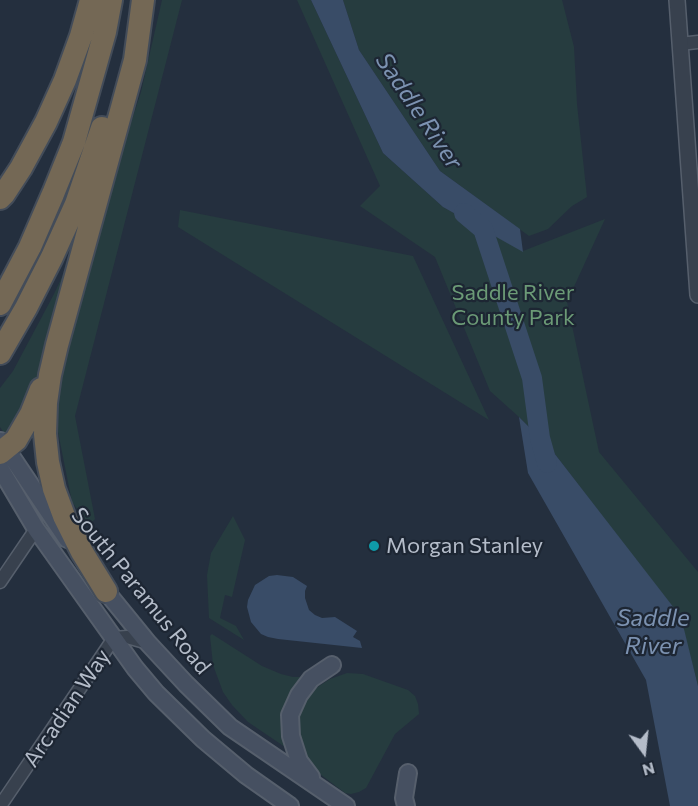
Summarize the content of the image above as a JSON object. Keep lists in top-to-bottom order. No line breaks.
{"streets":{"main road":["South Paramus Road"],"street":["Arcadian Way"]},"crossings":[["South Paramus Road","Arcadian Way"]],"water":["Saddle River"],"parks":["Saddle River County Park"],"places":["Morgan Stanley"],"north":"bottom"}
